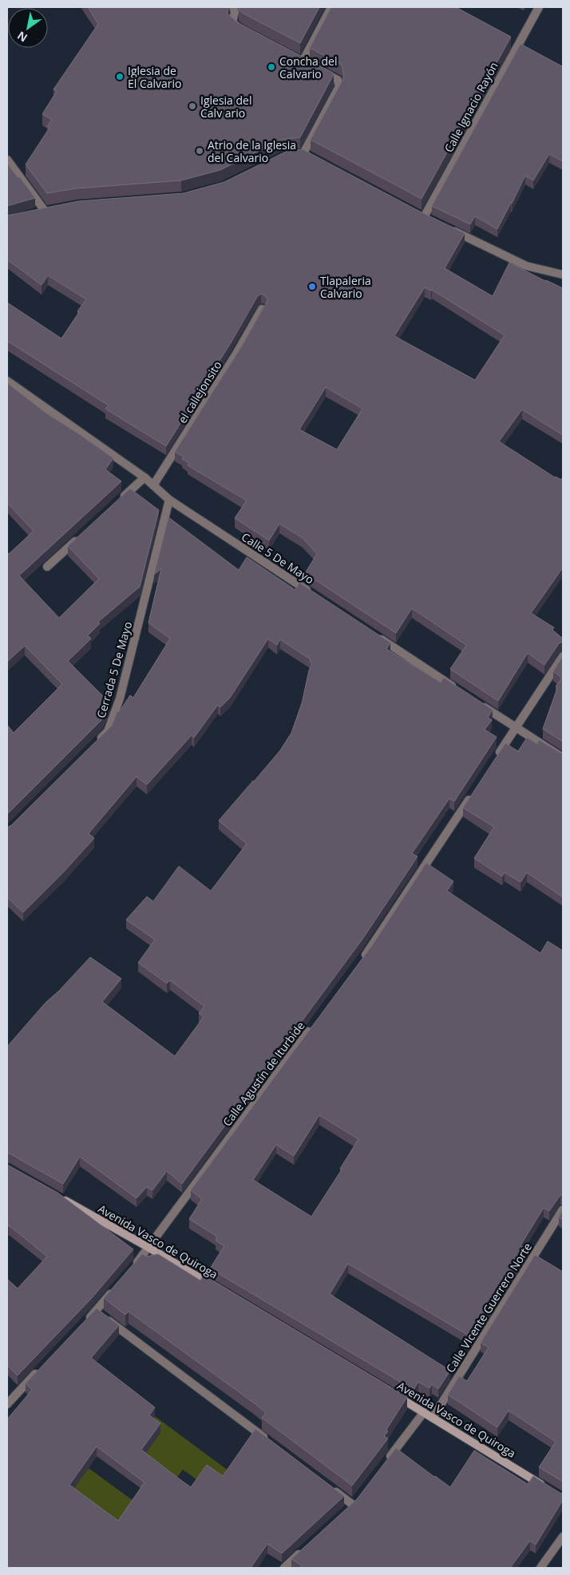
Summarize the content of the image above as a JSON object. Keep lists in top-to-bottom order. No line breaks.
{"streets":{"street":["Calle Ignacio Rayón","el callejonsito","Calle 5 De Mayo","Cerrada 5 De Mayo","Calle Agustín de Iturbide","Avenida Vasco de Quiroga","Calle VIcente Guerrero Norte"]},"crossings":[["el callejonsito","Calle 5 De Mayo"],["Calle 5 De Mayo","Cerrada 5 De Mayo"],["Calle Agustín de Iturbide","Avenida Vasco de Quiroga"],["Avenida Vasco de Quiroga","Calle VIcente Guerrero Norte"]],"places":["Concha del Calvario","Iglesia de El Calvario","Iglesia del Calv ario","Atrio de la Iglesia del Calvario","Tlapaleria Calvario"],"north":"bottom left"}
